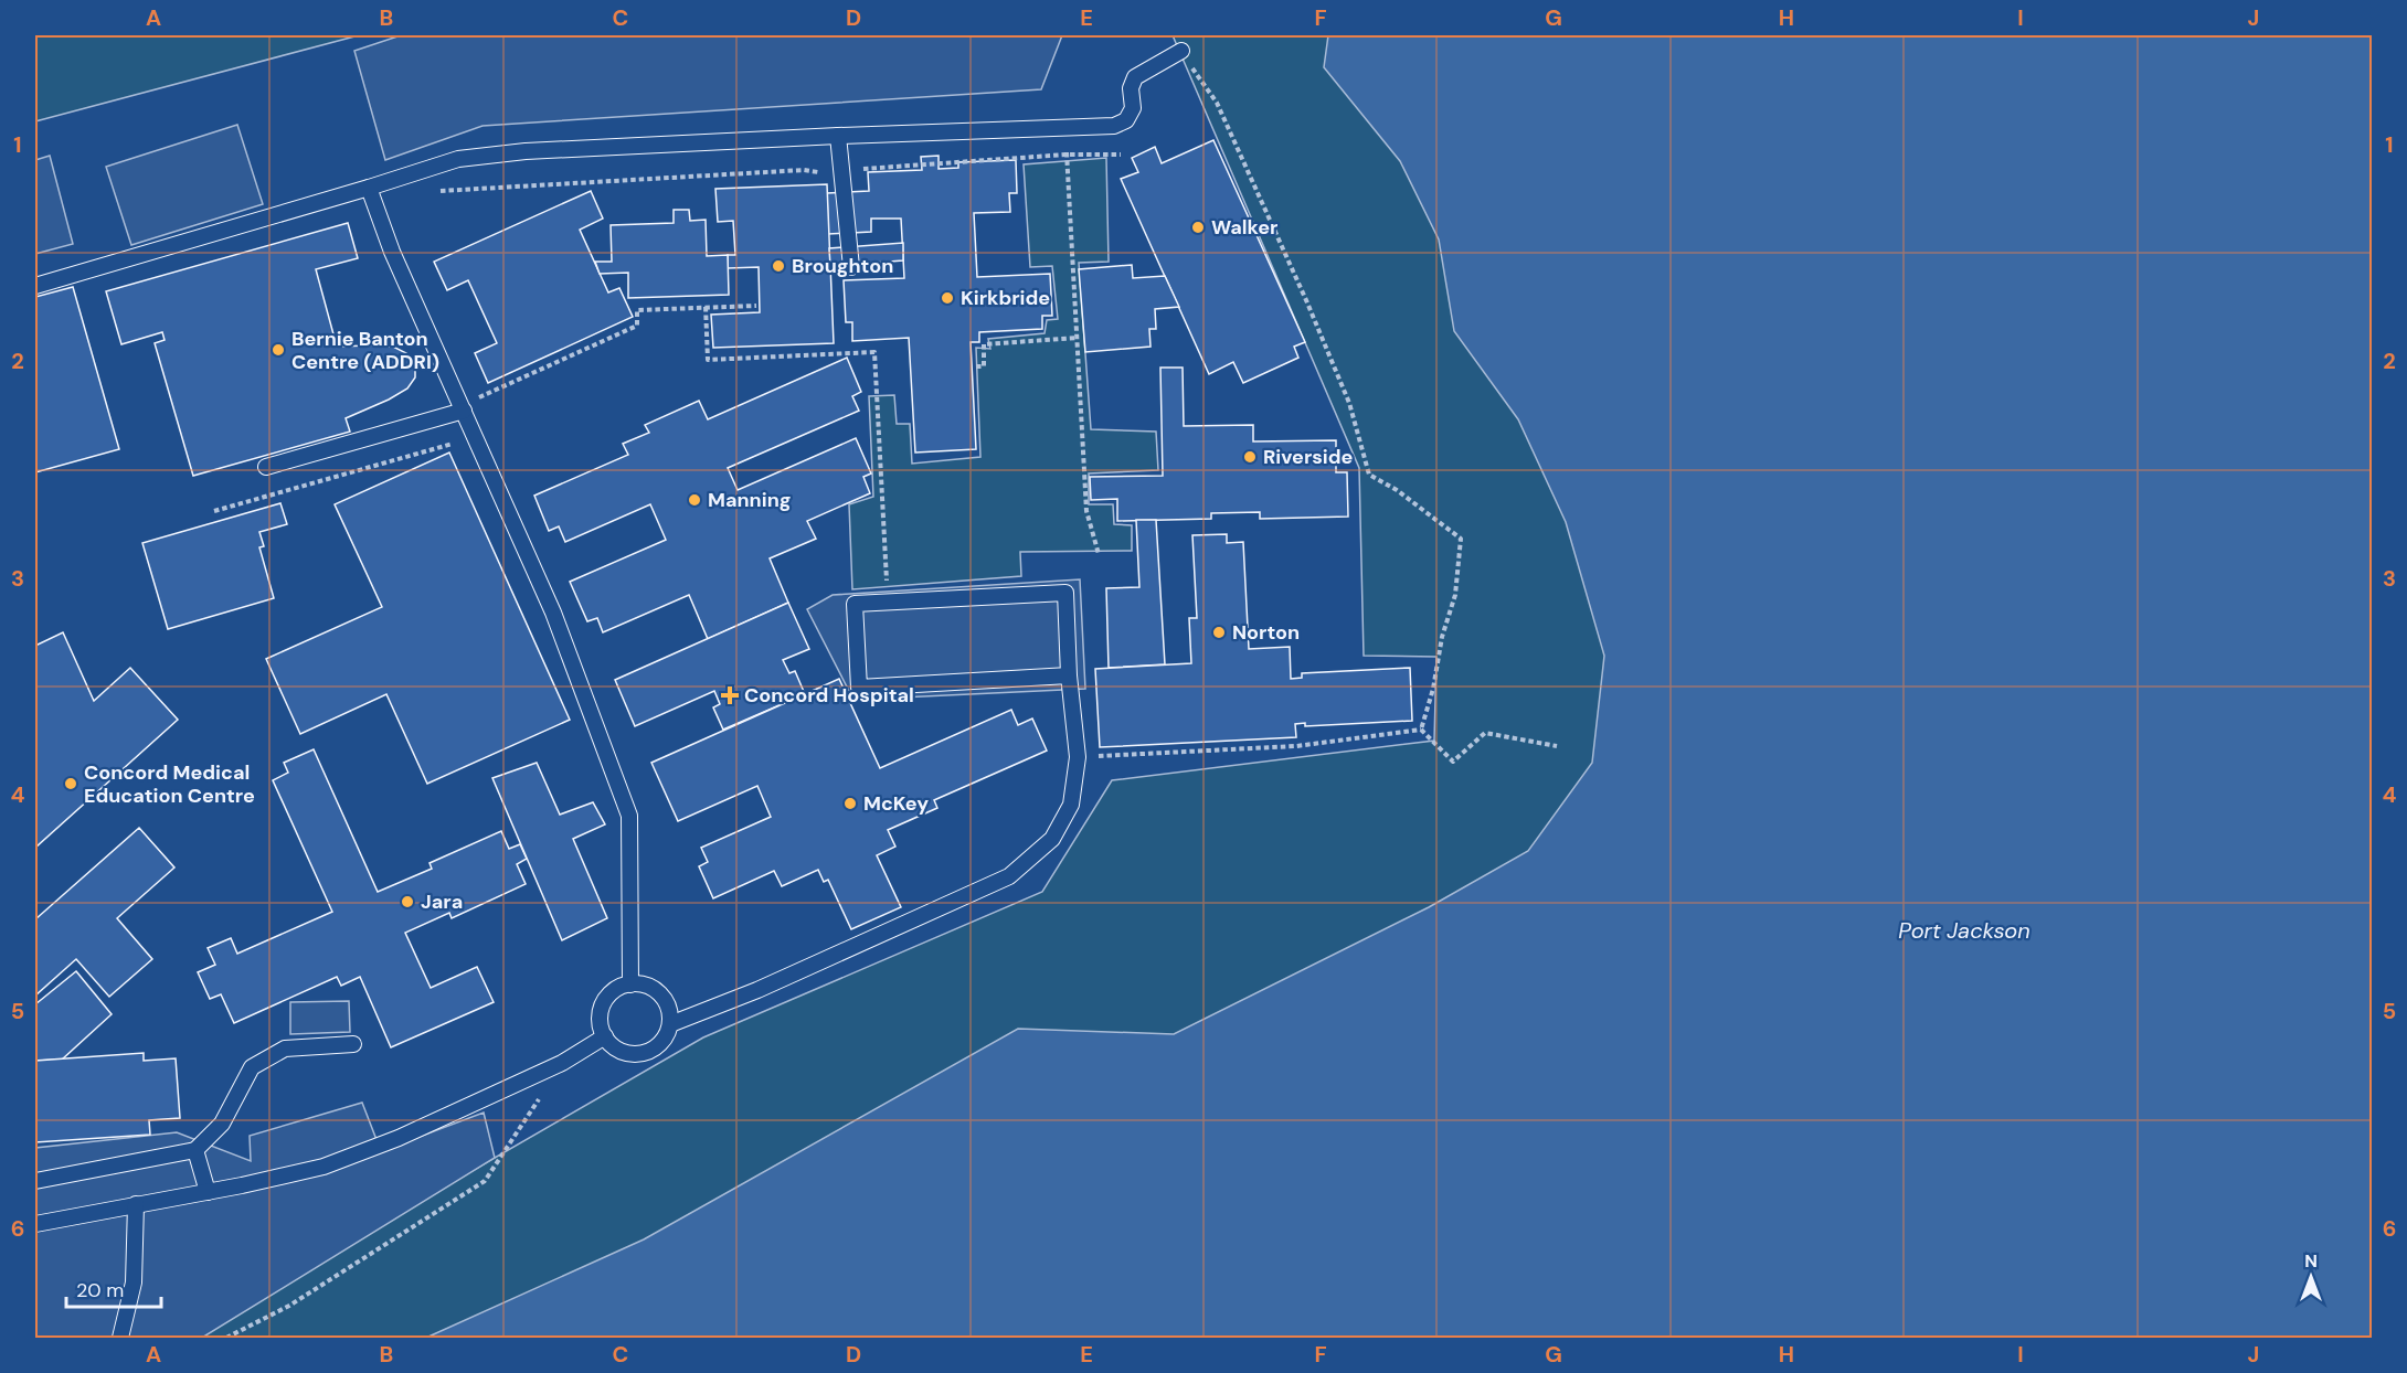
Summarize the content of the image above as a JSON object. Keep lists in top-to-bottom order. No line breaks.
{"water":["Port Jackson"],"places":{"other":["Walker","Broughton","Kirkbride","Bernie Banton Centre (ADDRI)","Riverside","Manning","Norton","Concord Medical Education Centre","McKey","Jara"],"health":["Concord Hospital"]},"scale_bar":"20 m","north":"top","grid":{"columns":["A","B","C","D","E","F","G","H","I","J"],"rows":["1","2","3","4","5","6"]}}
